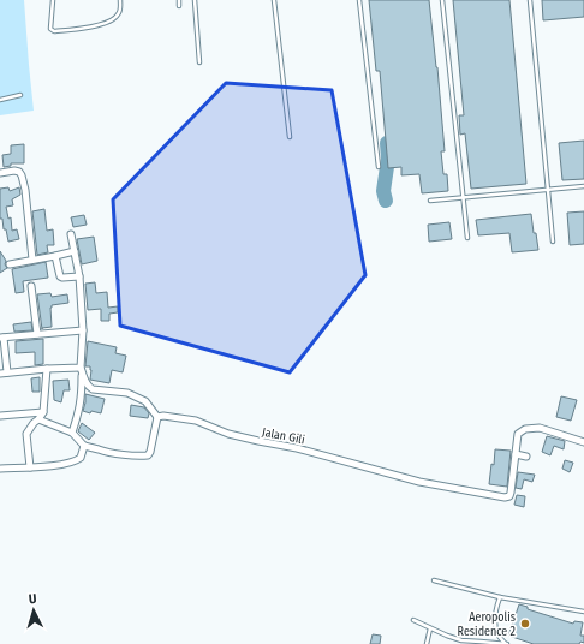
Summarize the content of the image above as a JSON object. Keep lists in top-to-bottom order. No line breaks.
{"streets":{"street":["Jalan Gili"]},"places":["Aeropolis Residence 2"],"north":"top"}
